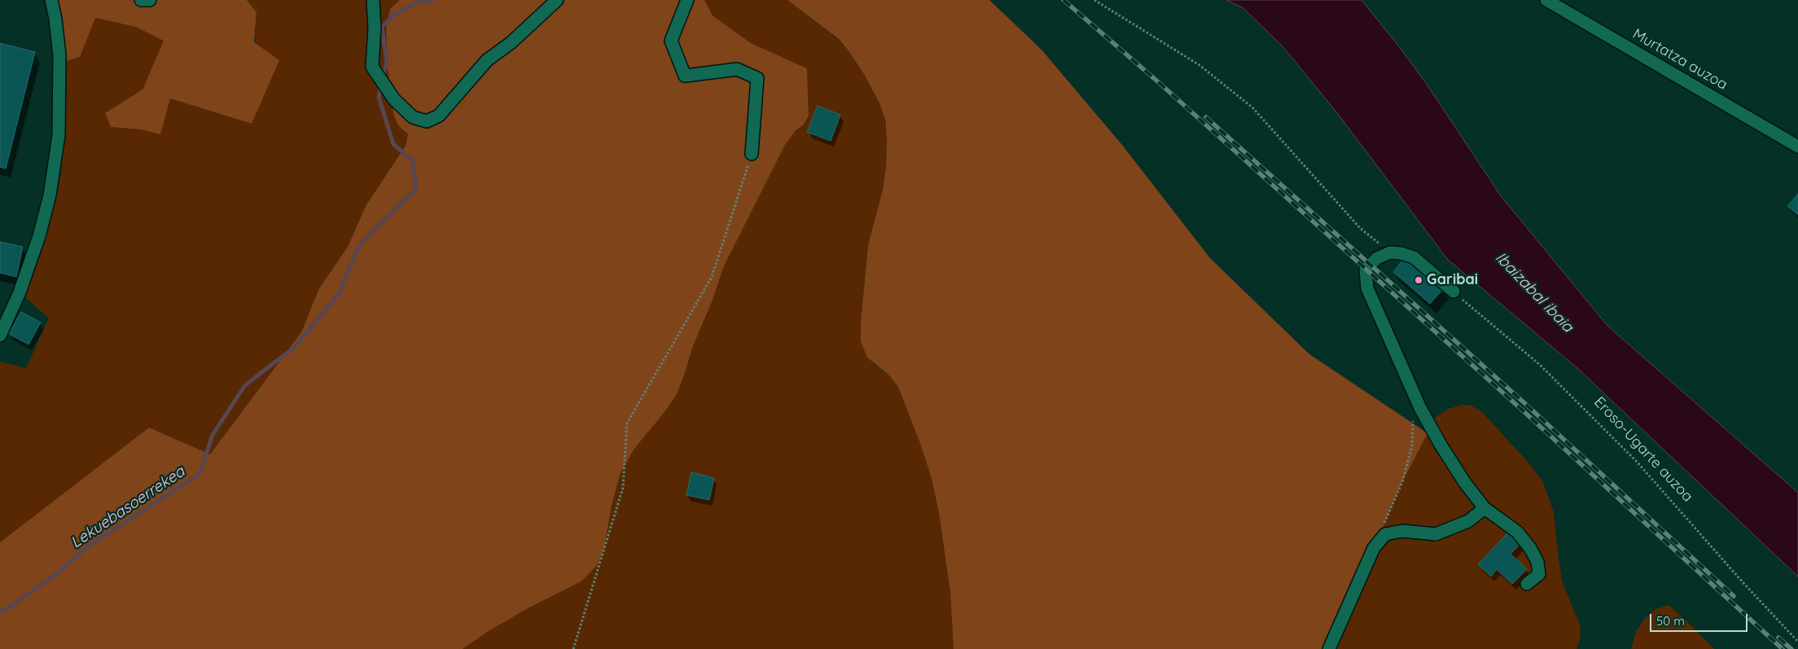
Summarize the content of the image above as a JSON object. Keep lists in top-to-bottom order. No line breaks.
{"streets":{"street":["Murtatza auzoa"],"path":["Eroso-Ugarte auzoa"]},"water":["Ibaizabal ibaia","Lekuebasoerrekea"],"places":["Garibai"],"scale_bar":"50 m"}
